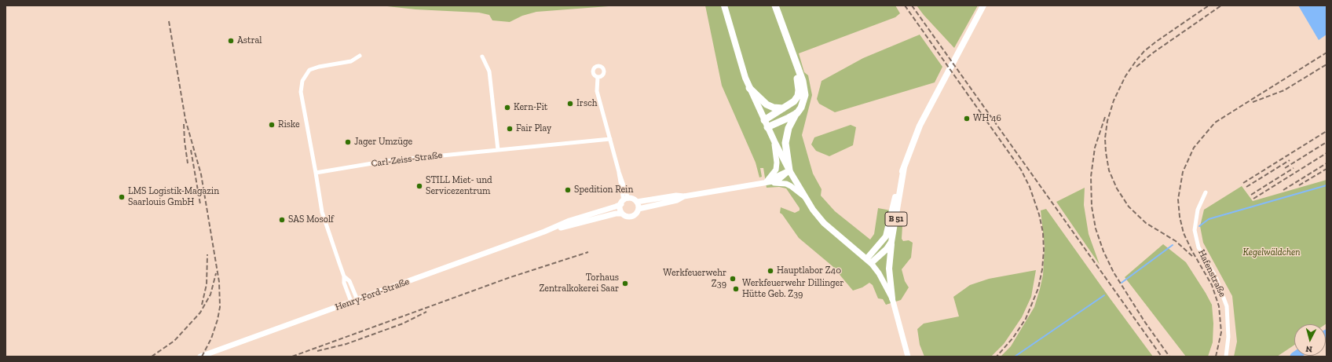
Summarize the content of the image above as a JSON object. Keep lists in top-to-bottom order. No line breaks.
{"streets":{"main road":["B 51"],"street":["Carl-Zeiss-Straße","Hafenstraße","Henry-Ford-Straße"]},"parks":["Kegelwäldchen"],"places":["Astral","Irsch","Kern-Fit","WH 46","Riske","Fair Play","Jager Umzüge","STILL Miet- und Servicezentrum","Spedition Rein","LMS Logistik-Magazin Saarlouis GmbH","SAS Mosolf","Hauptlabor Z40","Werkfeuerwehr Z39","Torhaus Zentralkokerei Saar","Werkfeuerwehr Dillinger Hütte Geb. Z39"],"north":"bottom"}
